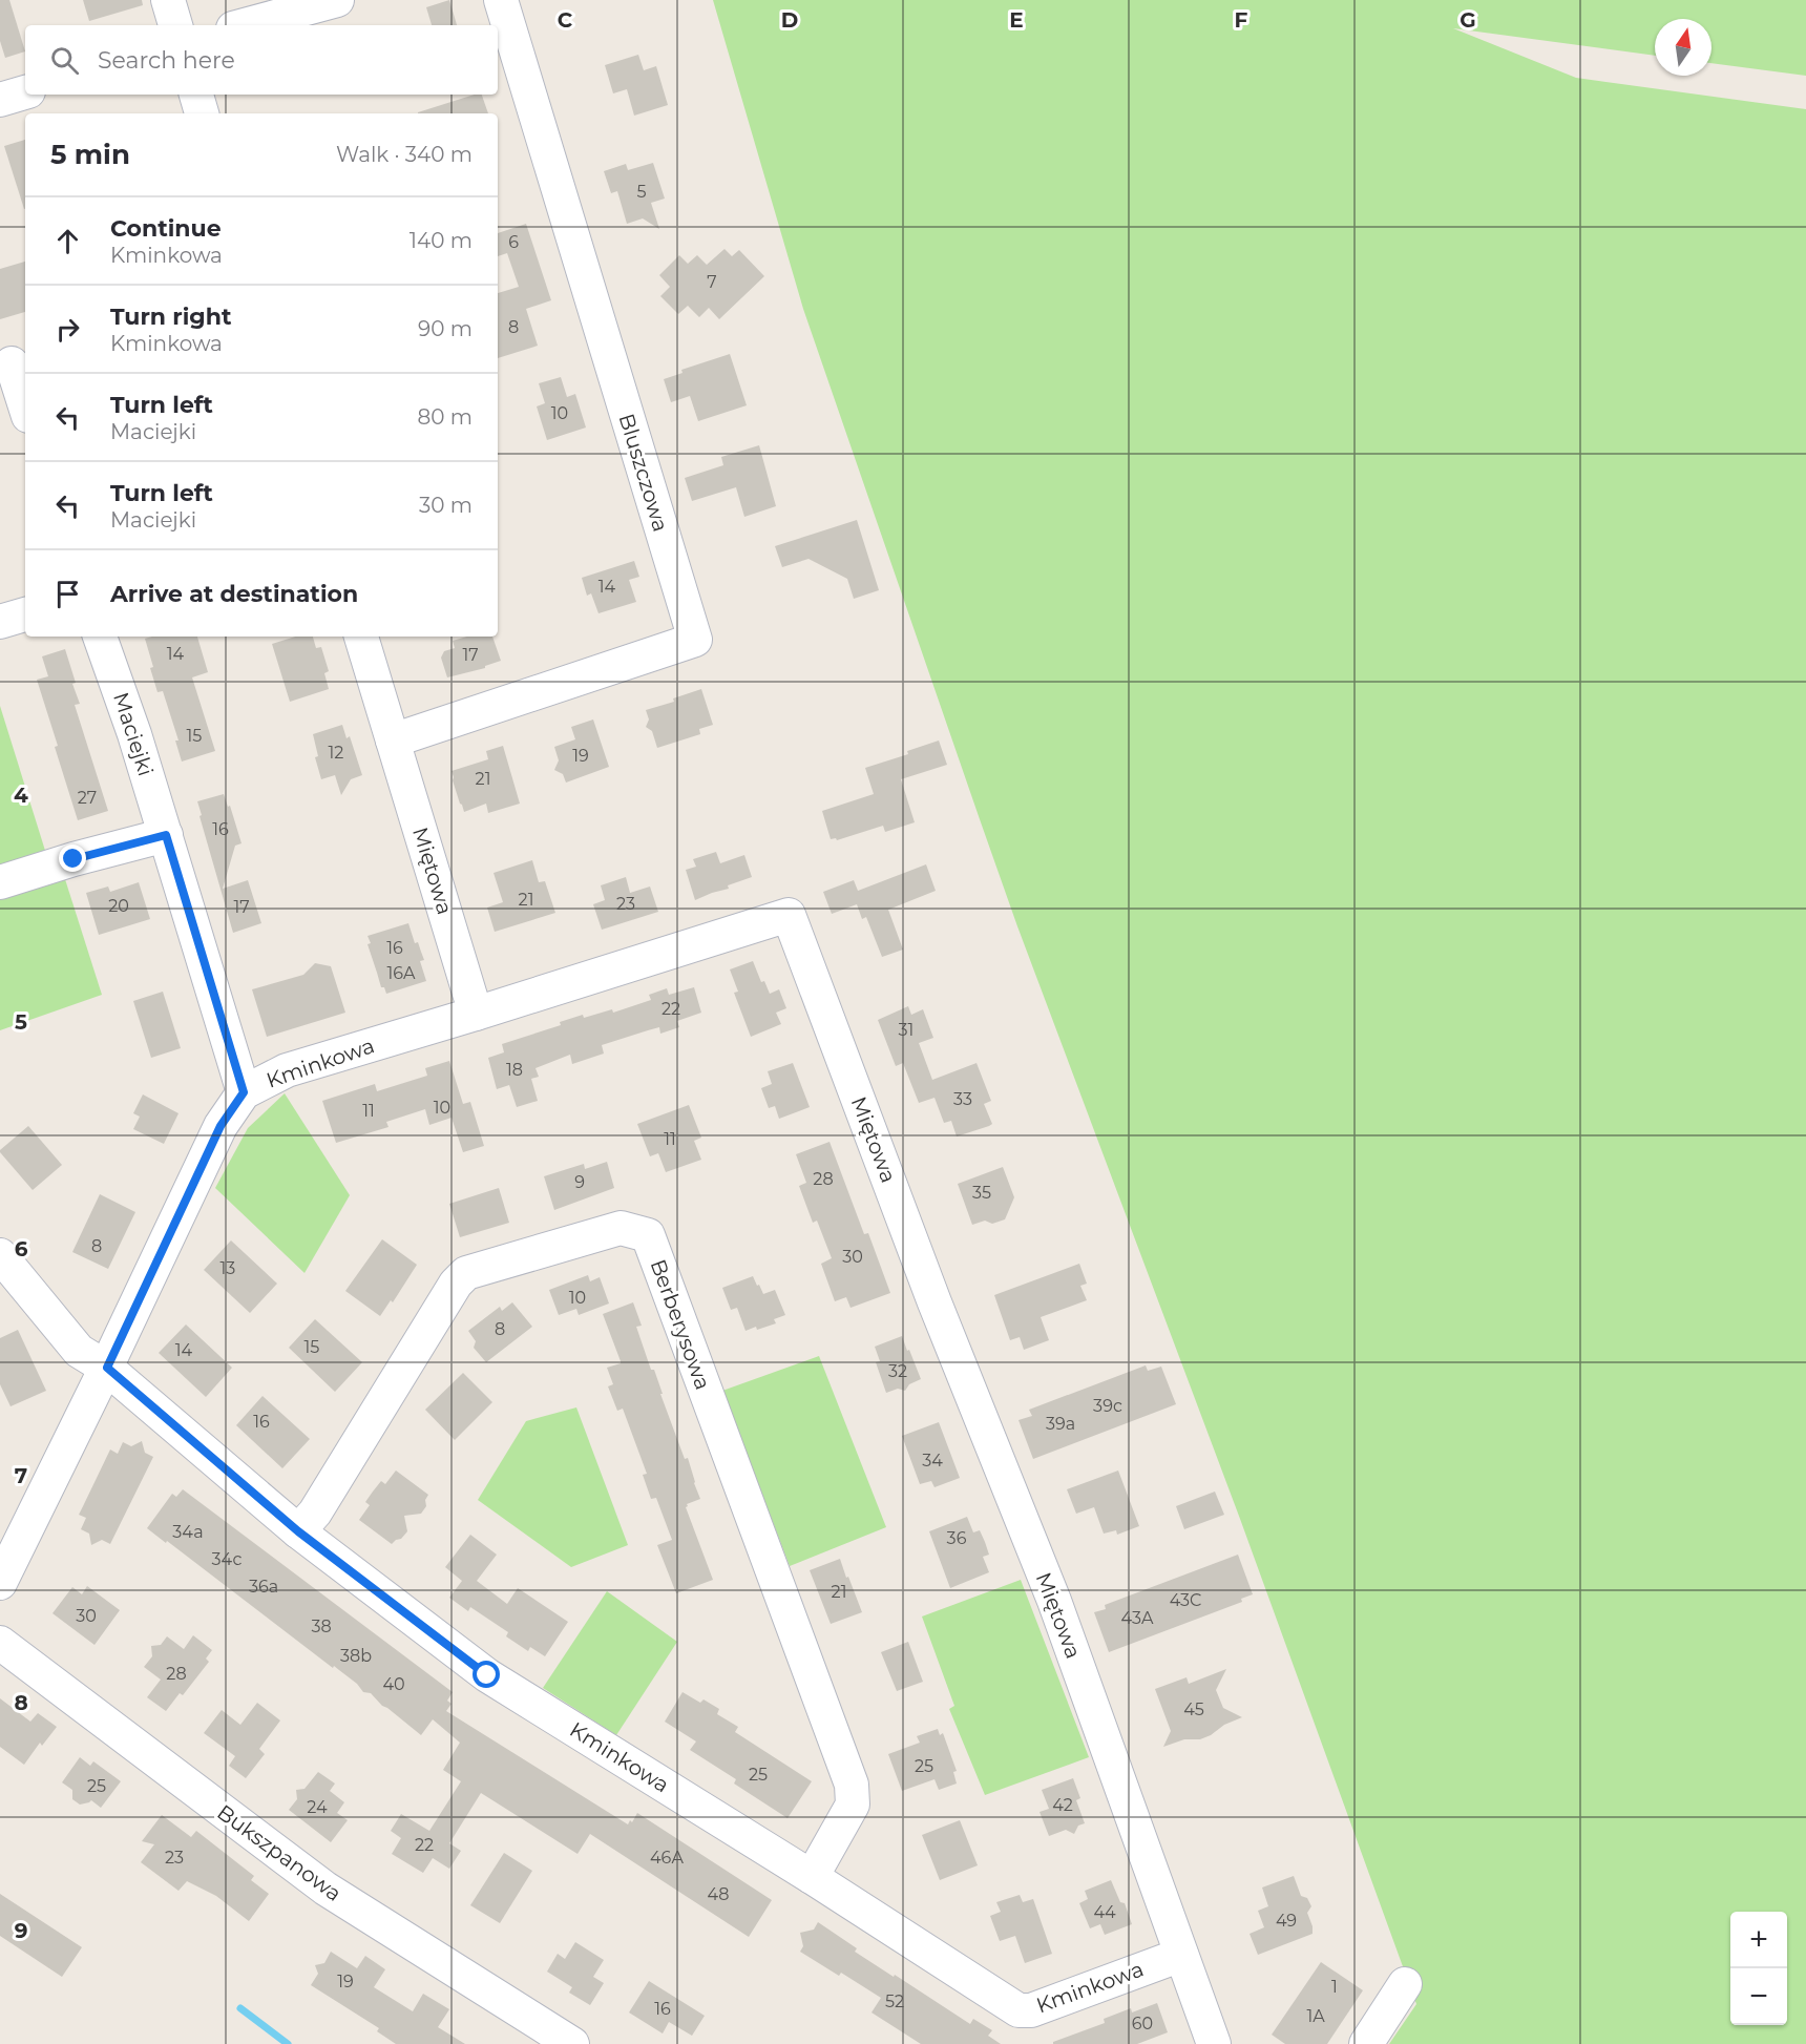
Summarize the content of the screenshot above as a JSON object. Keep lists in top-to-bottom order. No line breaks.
{"streets":{"street":["Bluszczowa","Maciejki","Miętowa","Kminkowa","Berberysowa","Bukszpanowa"]},"crossings":[["Bluszczowa","Miętowa"],["Maciejki","Kminkowa"],["Miętowa","Kminkowa"],["Kminkowa","Berberysowa"]],"house_numbers":["5","6","7","8","10","14","14","17","15","12","19","21","27","16","21","23","20","17","16","16A","22","31","18","33","10","11","11","28","9","35","8","30","13","10","8","15","14","32","39c","16","39a","34","34a","36","34c","36a","21","43C","30","43A","38","38b","28","40","45","25","25","25","42","24","22","23","46A","48","44","49","19","1","52","16","1A","60"],"north":"top","page":{"search":"Search here","heading":["5 min","Walk · 340 m"],"list":[["Continue","Kminkowa","140 m"],["Turn right","Kminkowa","90 m"],["Turn left","Maciejki","80 m"],["Turn left","Maciejki","30 m"],"Arrive at destination"],"map_buttons":["+","−"]},"grid":{"columns":["C","D","E","F","G"],"rows":["4","5","6","7","8","9"]}}
